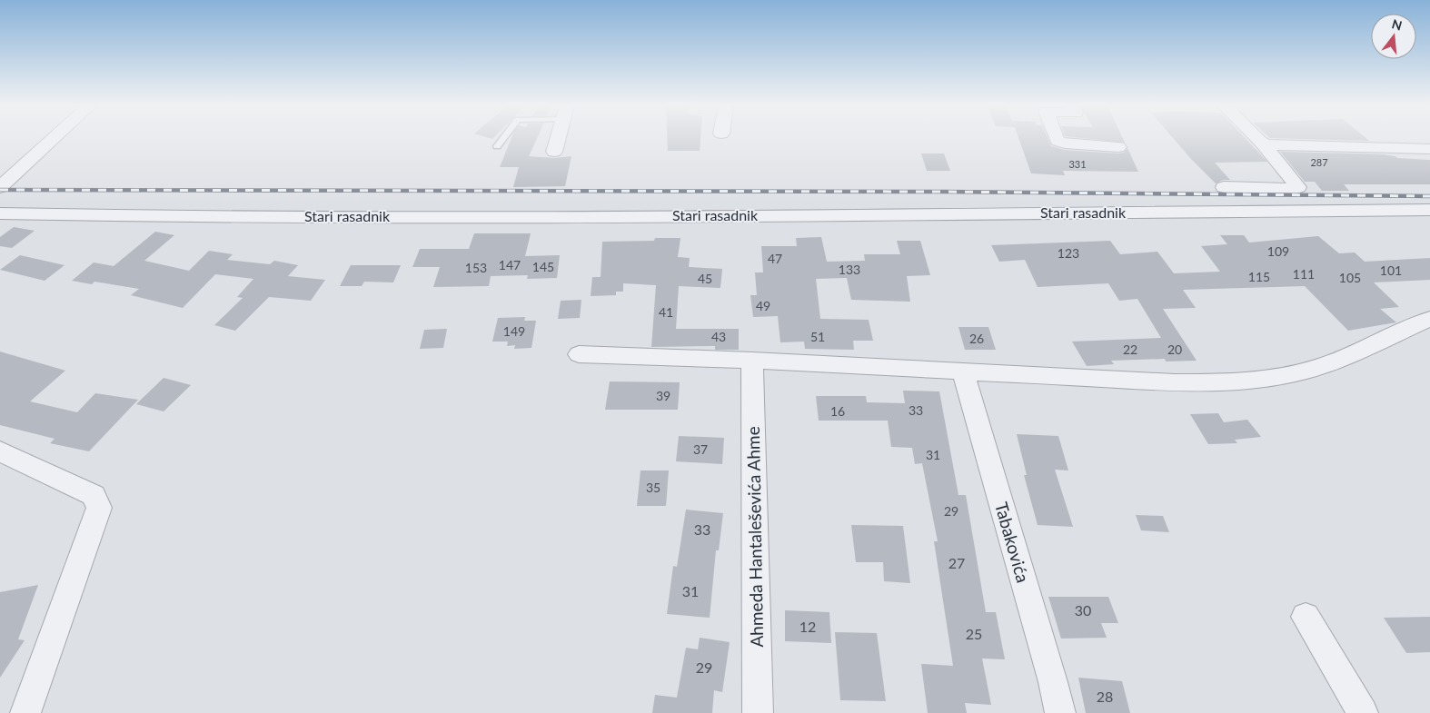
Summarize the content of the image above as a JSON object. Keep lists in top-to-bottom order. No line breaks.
{"streets":{"street":["Stari rasadnik","Ahmeda Hantaleševića Ahme","Tabakovića"]},"house_numbers":["287","331","109","123","47","147","145","153","133","101","111","115","105","45","49","41","149","43","51","26","22","20","39","33","16","37","31","35","29","33","27","31","30","12","25","29","28"],"north":"top"}
